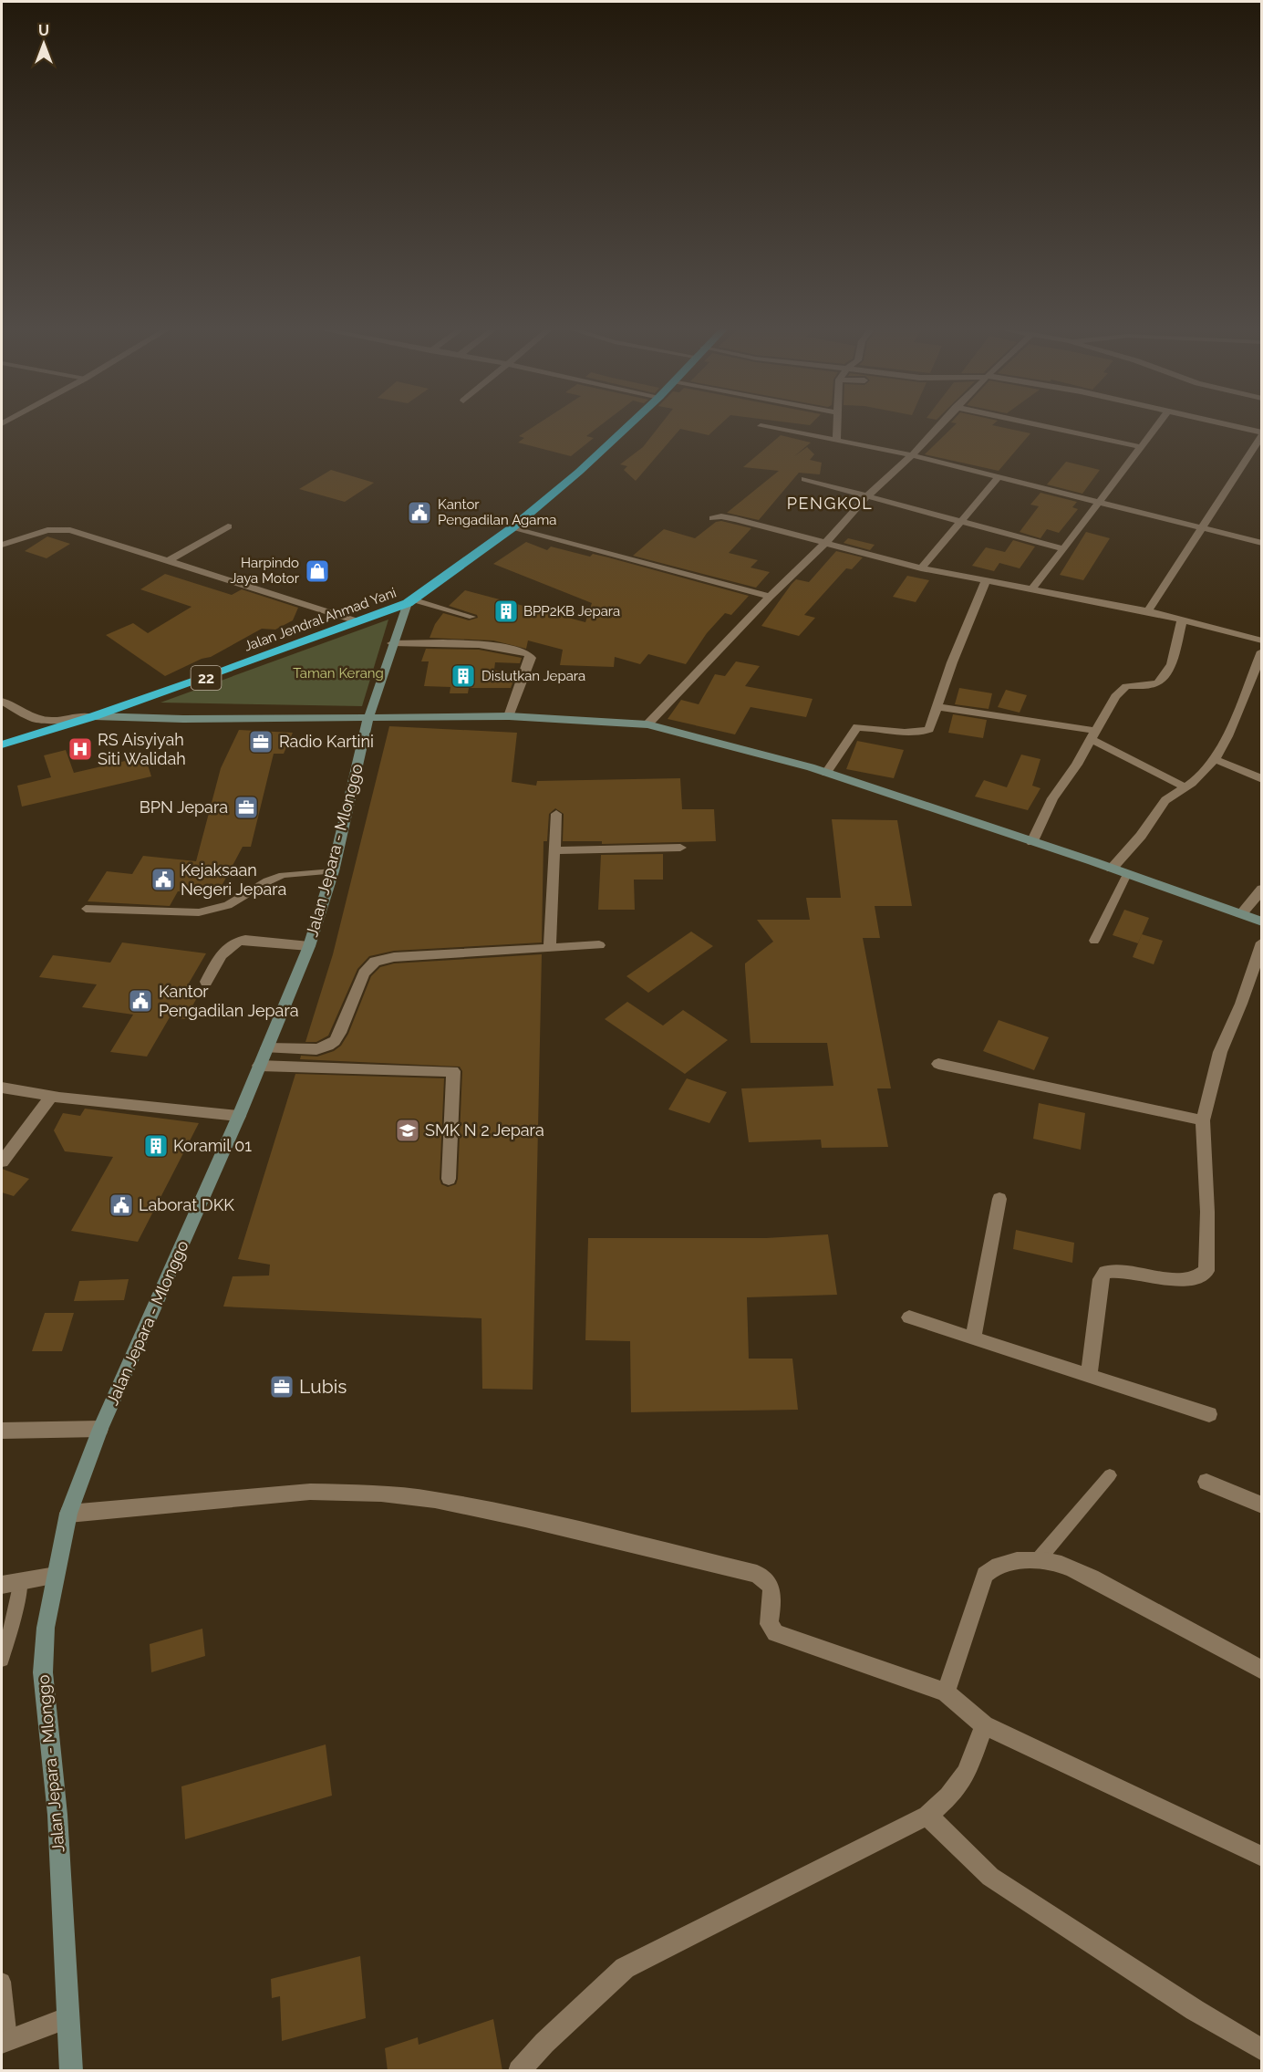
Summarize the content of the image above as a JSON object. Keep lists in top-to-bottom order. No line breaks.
{"streets":{"highway":["Jalan Jendral Ahmad Yani","22"],"main road":["Jalan Jepara - Mlonggo"]},"crossings":[["Jalan Jendral Ahmad Yani","Jalan Jepara - Mlonggo"]],"districts":["PENGKOL"],"parks":["Taman Kerang"],"places":{"public building":["Kantor Pengadilan Agama","Kejaksaan Negeri Jepara","Kantor Pengadilan Jepara","Laborat DKK"],"shop":["Harpindo Jaya Motor"],"building":["BPP2KB Jepara","Dislutkan Jepara","Koramil 01"],"office":["Radio Kartini","BPN Jepara","Lubis"],"hospital":["RS Aisyiyah Siti Walidah"],"school or university":["SMK N 2 Jepara"]},"north":"top"}
